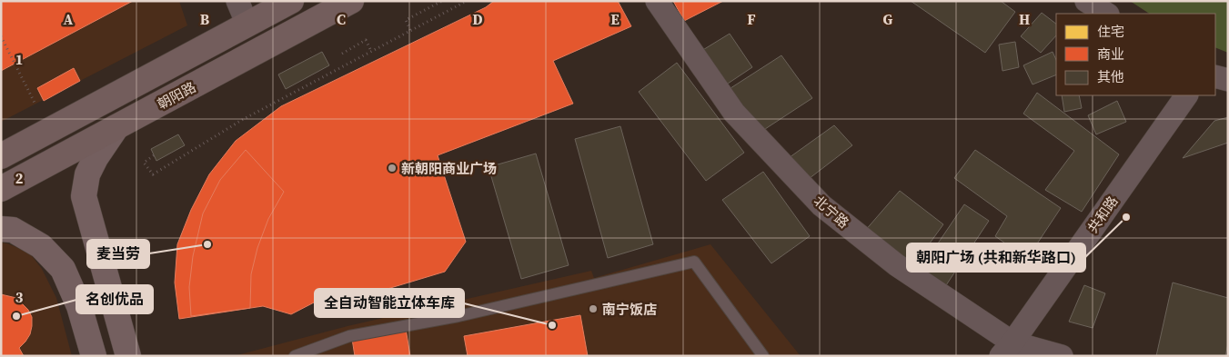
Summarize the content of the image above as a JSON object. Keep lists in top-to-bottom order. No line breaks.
{"streets":{"main road":["朝阳路"],"street":["北宁路","共和路"]},"crossings":[["北宁路","共和路"]],"places":["新朝阳商业广场","朝阳广场 (共和新华路口)","麦当劳","南宁饭店","名创优品","全自动智能立体车库"],"legend":["住宅","商业","其他"],"grid":{"columns":["A","B","C","D","E","F","G","H"],"rows":["1","2","3"]}}
